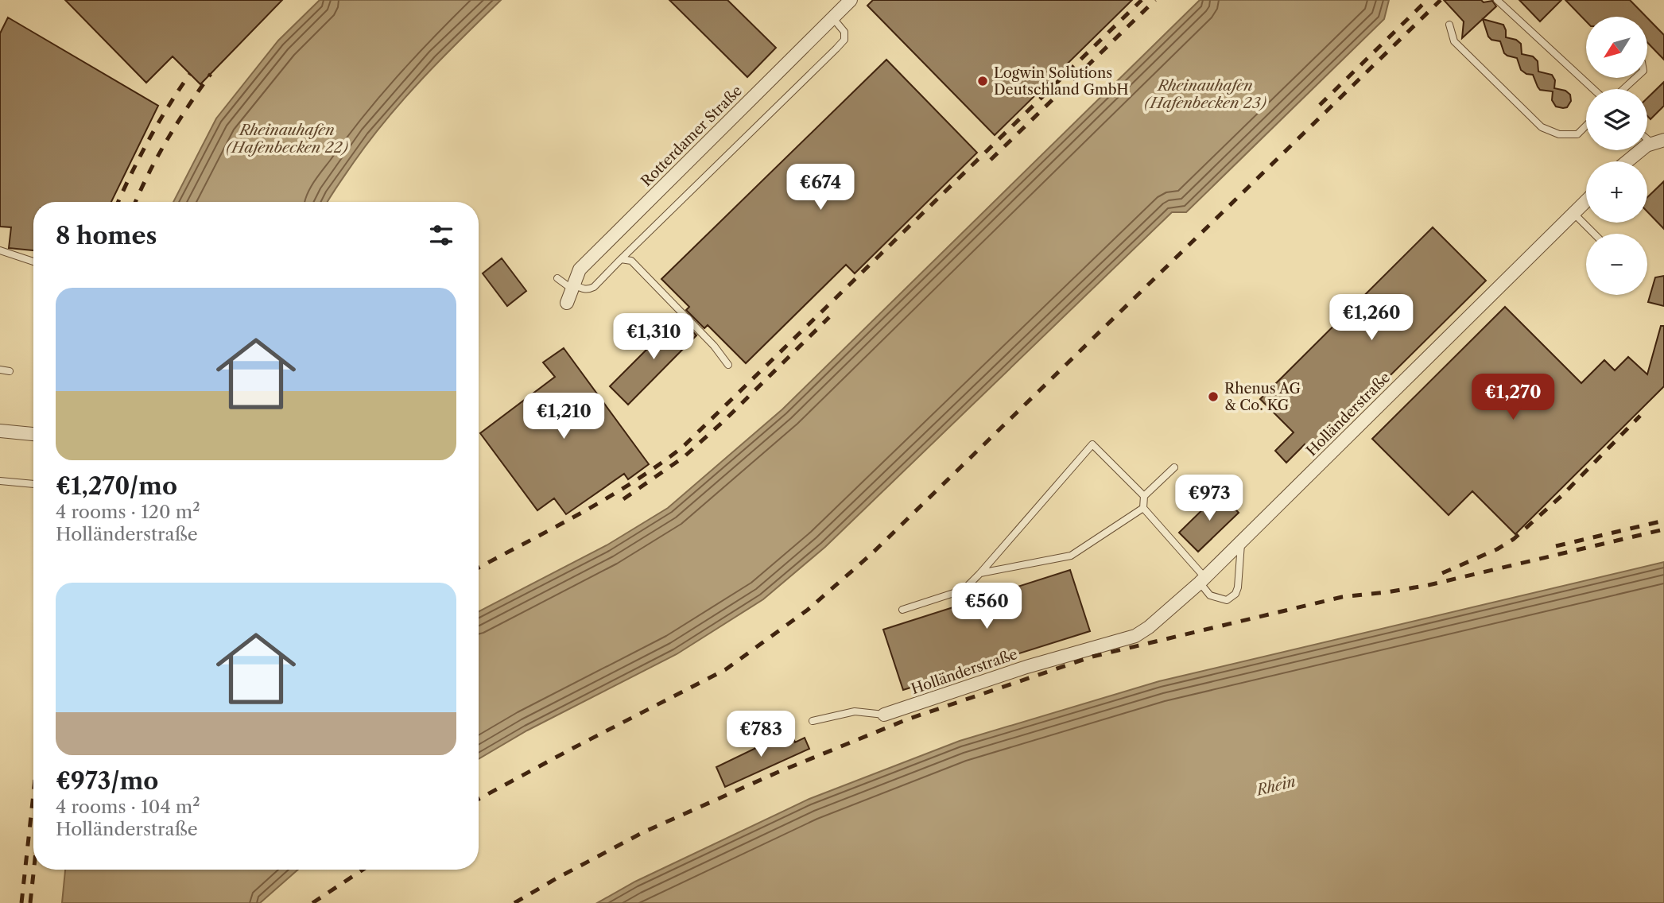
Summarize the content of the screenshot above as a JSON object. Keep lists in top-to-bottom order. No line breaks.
{"streets":{"street":["Rotterdamer Straße","Holländerstraße"]},"water":["Rheinauhafen (Hafenbecken 23)","Rheinauhafen (Hafenbecken 22)","Rhein"],"places":["Logwin Solutions Deutschland GmbH","Rhenus AG & Co. KG"],"north":"bottom left","page":{"map_buttons":["+","−"],"price":["€674","€1,260","€1,310","€1,270","€1,210","€973","€560","€783"],"heading":"8 homes","list":[{"name":"€1,270/mo","note":"4 rooms · 120 m² · Holländerstraße"},{"name":"€973/mo","note":"4 rooms · 104 m² · Holländerstraße"}]}}
